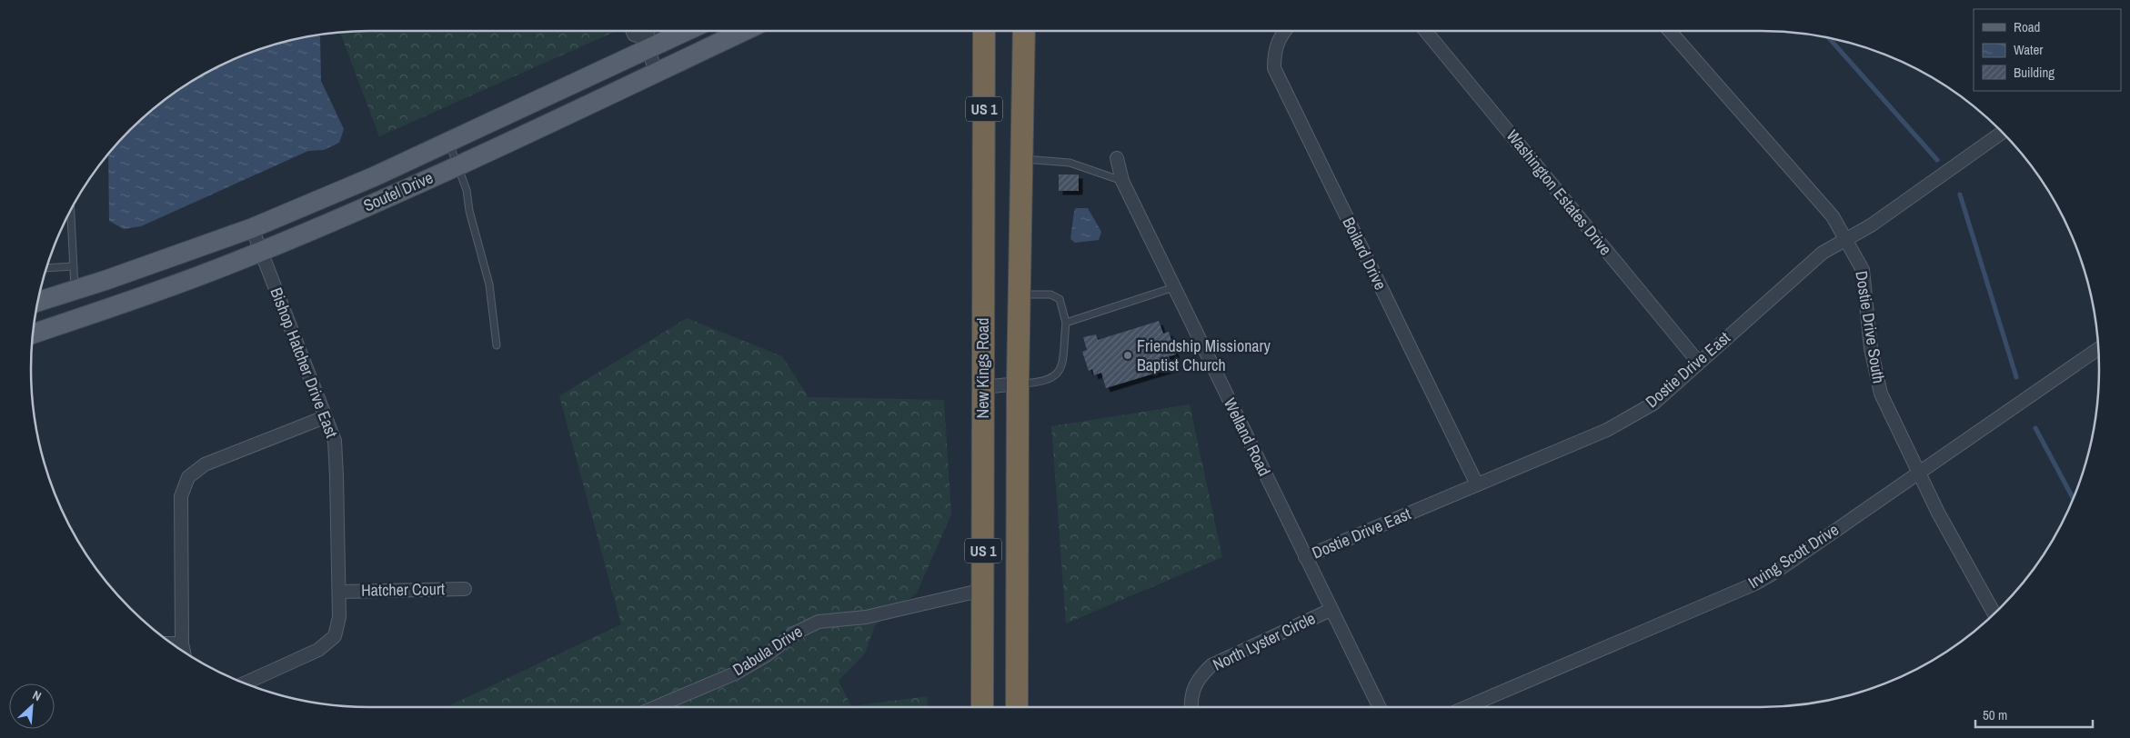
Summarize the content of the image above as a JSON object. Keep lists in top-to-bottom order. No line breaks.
{"streets":{"highway":["US 1","New Kings Road"],"main road":["Soutel Drive"],"street":["Washington Estates Drive","Boilard Drive","Dostie Drive South","Bishop Hatcher Drive East","Dostie Drive East","Welland Road","Irving Scott Drive","Hatcher Court","North Lyster Circle","Dabula Drive"]},"crossings":[["Soutel Drive","Bishop Hatcher Drive East"],["Washington Estates Drive","Dostie Drive East"],["Boilard Drive","Dostie Drive East"],["Dostie Drive South","Dostie Drive East"],["Dostie Drive South","Irving Scott Drive"],["Bishop Hatcher Drive East","Hatcher Court"],["New Kings Road","Dabula Drive"],["Dostie Drive East","Welland Road"],["Welland Road","North Lyster Circle"]],"places":["Friendship Missionary Baptist Church"],"legend":["Road","Water","Building"],"scale_bar":"50 m","north":"top right"}
